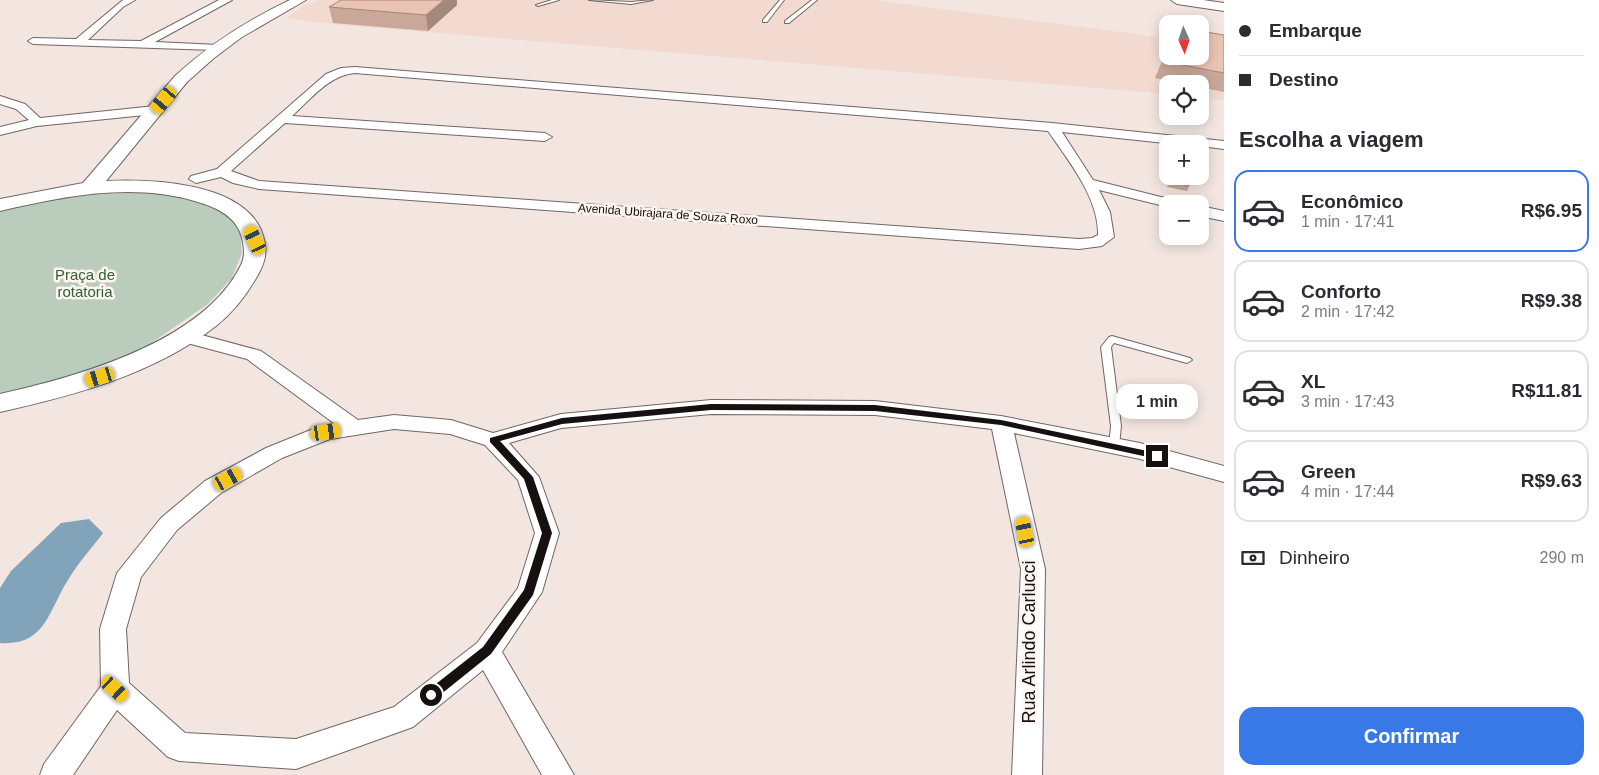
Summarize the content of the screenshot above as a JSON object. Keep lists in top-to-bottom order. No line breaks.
{"streets":{"street":["Avenida Ubirajara de Souza Roxo","Rua Arlindo Carlucci"]},"parks":["Praça de rotatoria"],"north":"bottom","page":{"banner":["Embarque","Destino"],"map_buttons":["+","−"],"heading":"Escolha a viagem","list":[{"name":"Econômico","note":"1 min · 17:41","value":"R$6.95"},{"name":"Conforto","note":"2 min · 17:42","value":"R$9.38"},{"name":"XL","note":"3 min · 17:43","value":"R$11.81"},{"name":"Green","note":"4 min · 17:44","value":"R$9.63"}],"bubble":"1 min","pay":["Dinheiro","290 m"],"buttons":"Confirmar"}}
